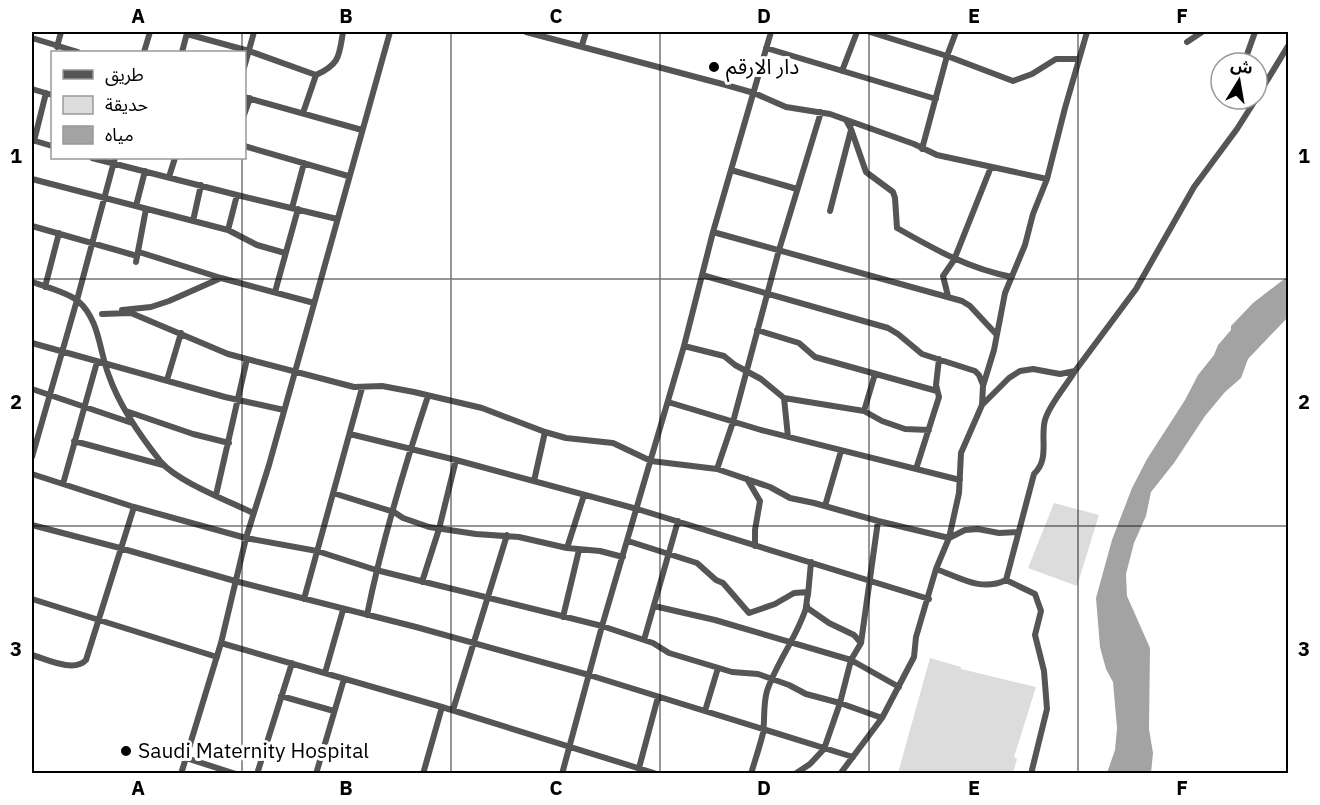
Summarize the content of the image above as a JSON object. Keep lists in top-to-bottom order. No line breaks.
{"places":["دار الارقم","Saudi Maternity Hospital"],"legend":["طريق","حديقة","مياه"],"north":"top","grid":{"columns":["A","B","C","D","E","F"],"rows":["1","2","3"]}}
